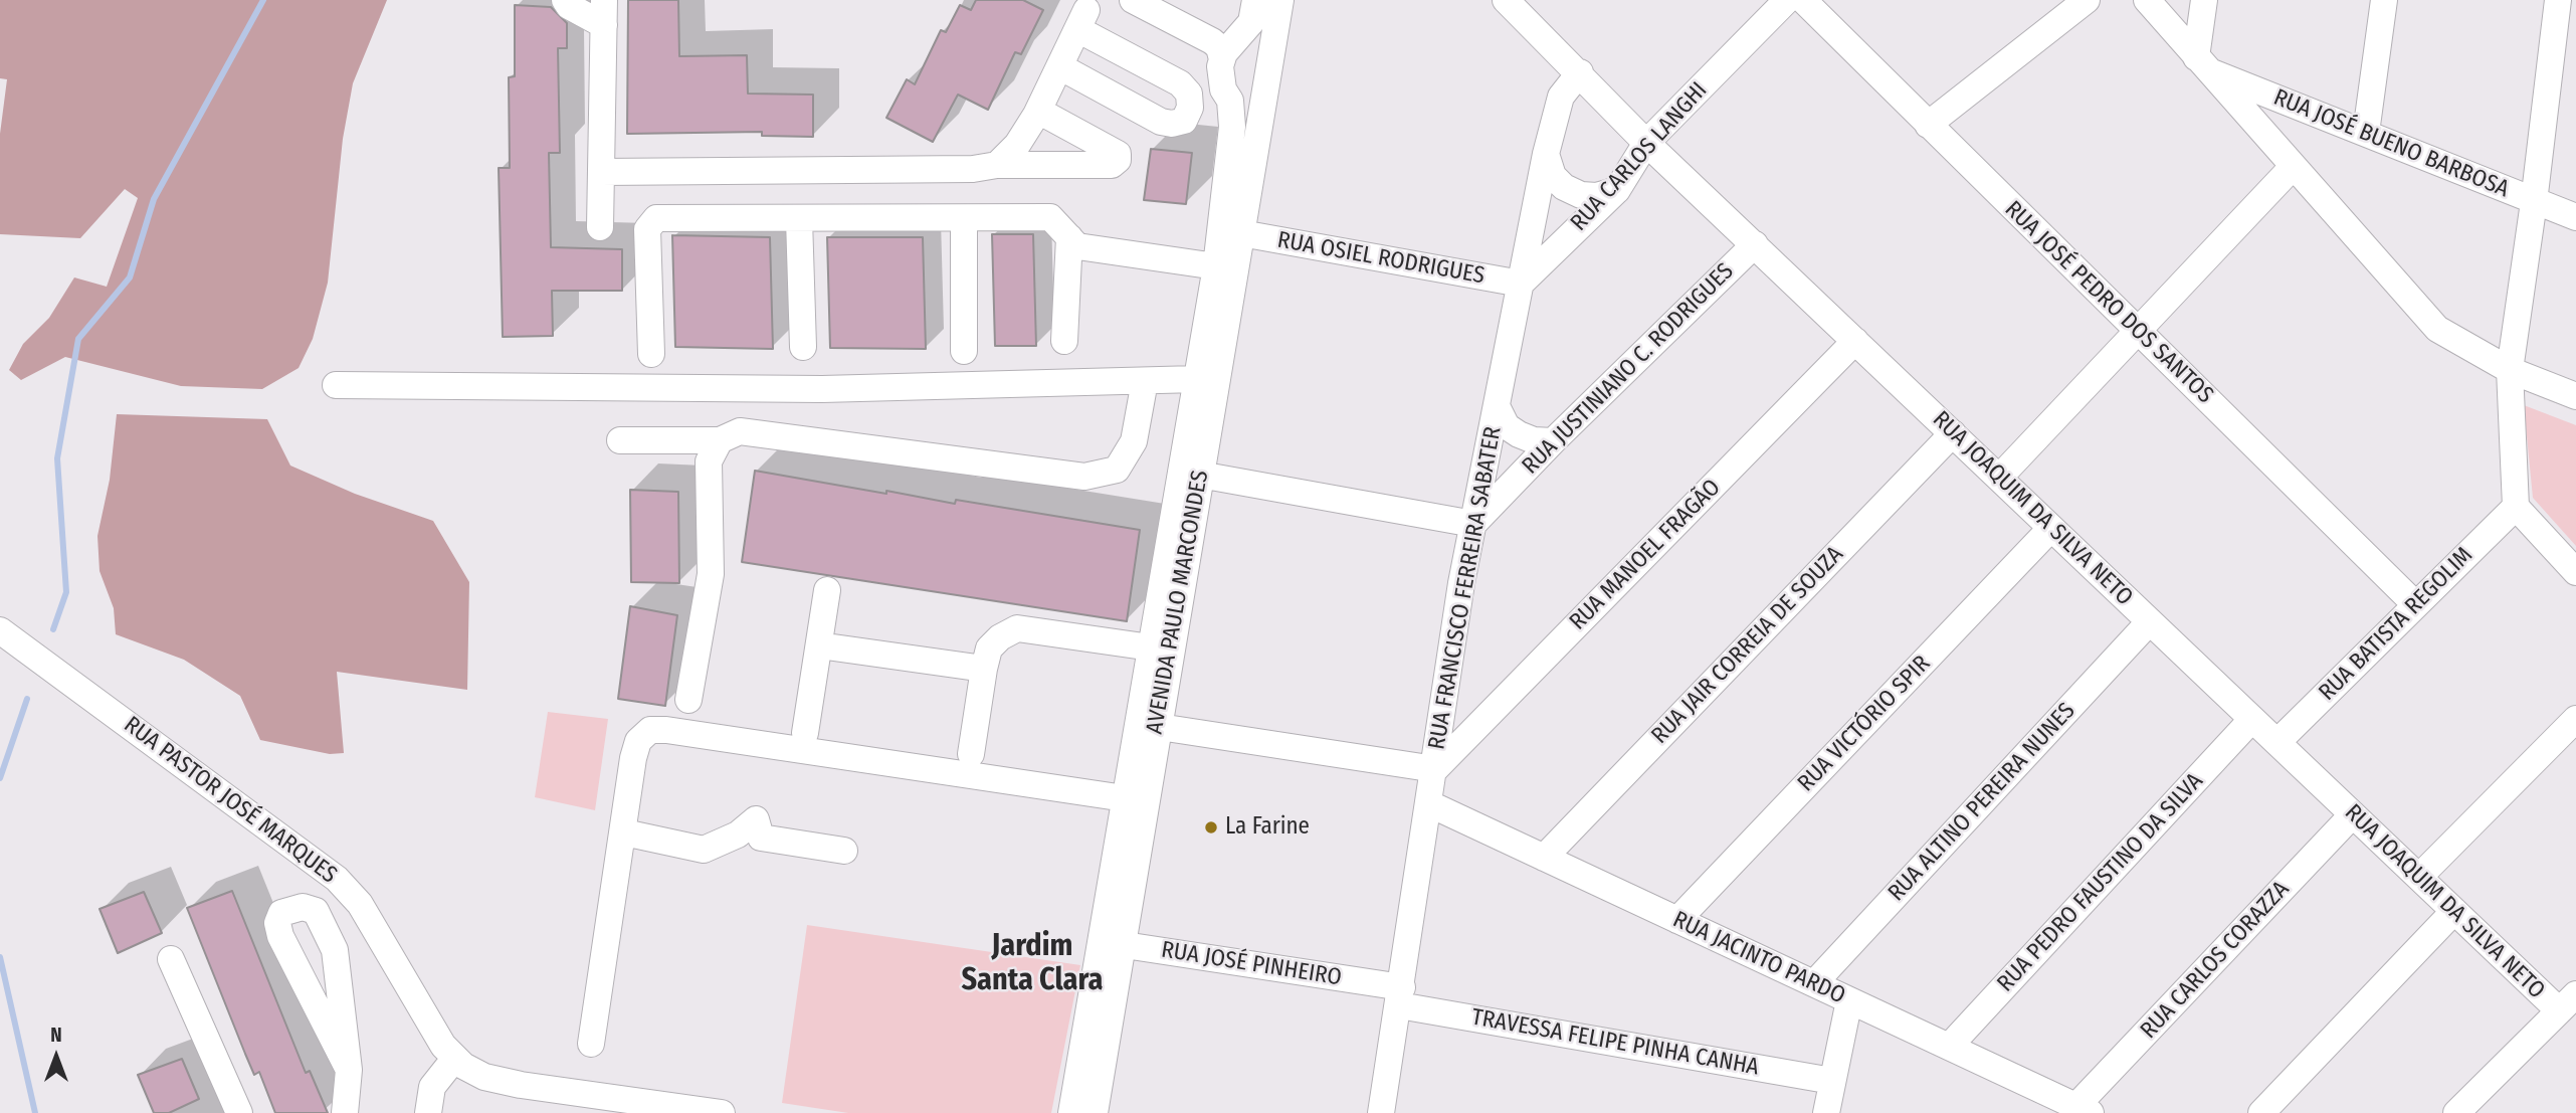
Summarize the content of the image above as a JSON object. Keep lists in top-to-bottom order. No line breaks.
{"streets":{"street":["RUA JOSÉ BUENO BARBOSA","RUA CARLOS LANGHI","RUA OSIEL RODRIGUES","RUA JOSÉ PEDRO DOS SANTOS","RUA JUSTINIANO C. RODRIGUES","RUA JOAQUIM DA SILVA NETO","RUA MANOEL FRAGÃO","RUA FRANCISCO FERREIRA SABATER","AVENIDA PAULO MARCONDES","RUA BATISTA REGOLIM","RUA JAIR CORREIA DE SOUZA","RUA VICTÓRIO SPIR","RUA PASTOR JOSÉ MARQUES","RUA ALTINO PEREIRA NUNES","RUA PEDRO FAUSTINO DA SILVA","RUA JACINTO PARDO","RUA CARLOS CORAZZA","RUA JOSÉ PINHEIRO","TRAVESSA FELIPE PINHA CANHA"]},"crossings":[["RUA CARLOS LANGHI","RUA OSIEL RODRIGUES"],["RUA CARLOS LANGHI","RUA JOAQUIM DA SILVA NETO"],["RUA CARLOS LANGHI","RUA FRANCISCO FERREIRA SABATER"],["RUA OSIEL RODRIGUES","RUA FRANCISCO FERREIRA SABATER"],["RUA OSIEL RODRIGUES","AVENIDA PAULO MARCONDES"],["RUA JOSÉ PEDRO DOS SANTOS","RUA BATISTA REGOLIM"],["RUA JUSTINIANO C. RODRIGUES","RUA JOAQUIM DA SILVA NETO"],["RUA JUSTINIANO C. RODRIGUES","RUA FRANCISCO FERREIRA SABATER"],["RUA JOAQUIM DA SILVA NETO","RUA MANOEL FRAGÃO"],["RUA JOAQUIM DA SILVA NETO","RUA FRANCISCO FERREIRA SABATER"],["RUA JOAQUIM DA SILVA NETO","RUA BATISTA REGOLIM"],["RUA JOAQUIM DA SILVA NETO","RUA JAIR CORREIA DE SOUZA"],["RUA JOAQUIM DA SILVA NETO","RUA VICTÓRIO SPIR"],["RUA JOAQUIM DA SILVA NETO","RUA ALTINO PEREIRA NUNES"],["RUA JOAQUIM DA SILVA NETO","RUA PEDRO FAUSTINO DA SILVA"],["RUA JOAQUIM DA SILVA NETO","RUA CARLOS CORAZZA"],["RUA MANOEL FRAGÃO","RUA FRANCISCO FERREIRA SABATER"],["RUA FRANCISCO FERREIRA SABATER","RUA JACINTO PARDO"],["RUA FRANCISCO FERREIRA SABATER","RUA JOSÉ PINHEIRO"],["RUA FRANCISCO FERREIRA SABATER","TRAVESSA FELIPE PINHA CANHA"],["AVENIDA PAULO MARCONDES","RUA JOSÉ PINHEIRO"],["RUA JAIR CORREIA DE SOUZA","RUA JACINTO PARDO"],["RUA VICTÓRIO SPIR","RUA JACINTO PARDO"],["RUA ALTINO PEREIRA NUNES","RUA JACINTO PARDO"],["RUA PEDRO FAUSTINO DA SILVA","RUA JACINTO PARDO"],["RUA JACINTO PARDO","RUA CARLOS CORAZZA"],["RUA JOSÉ PINHEIRO","TRAVESSA FELIPE PINHA CANHA"]],"districts":["Jardim Santa Clara"],"places":["La Farine"],"north":"top"}
